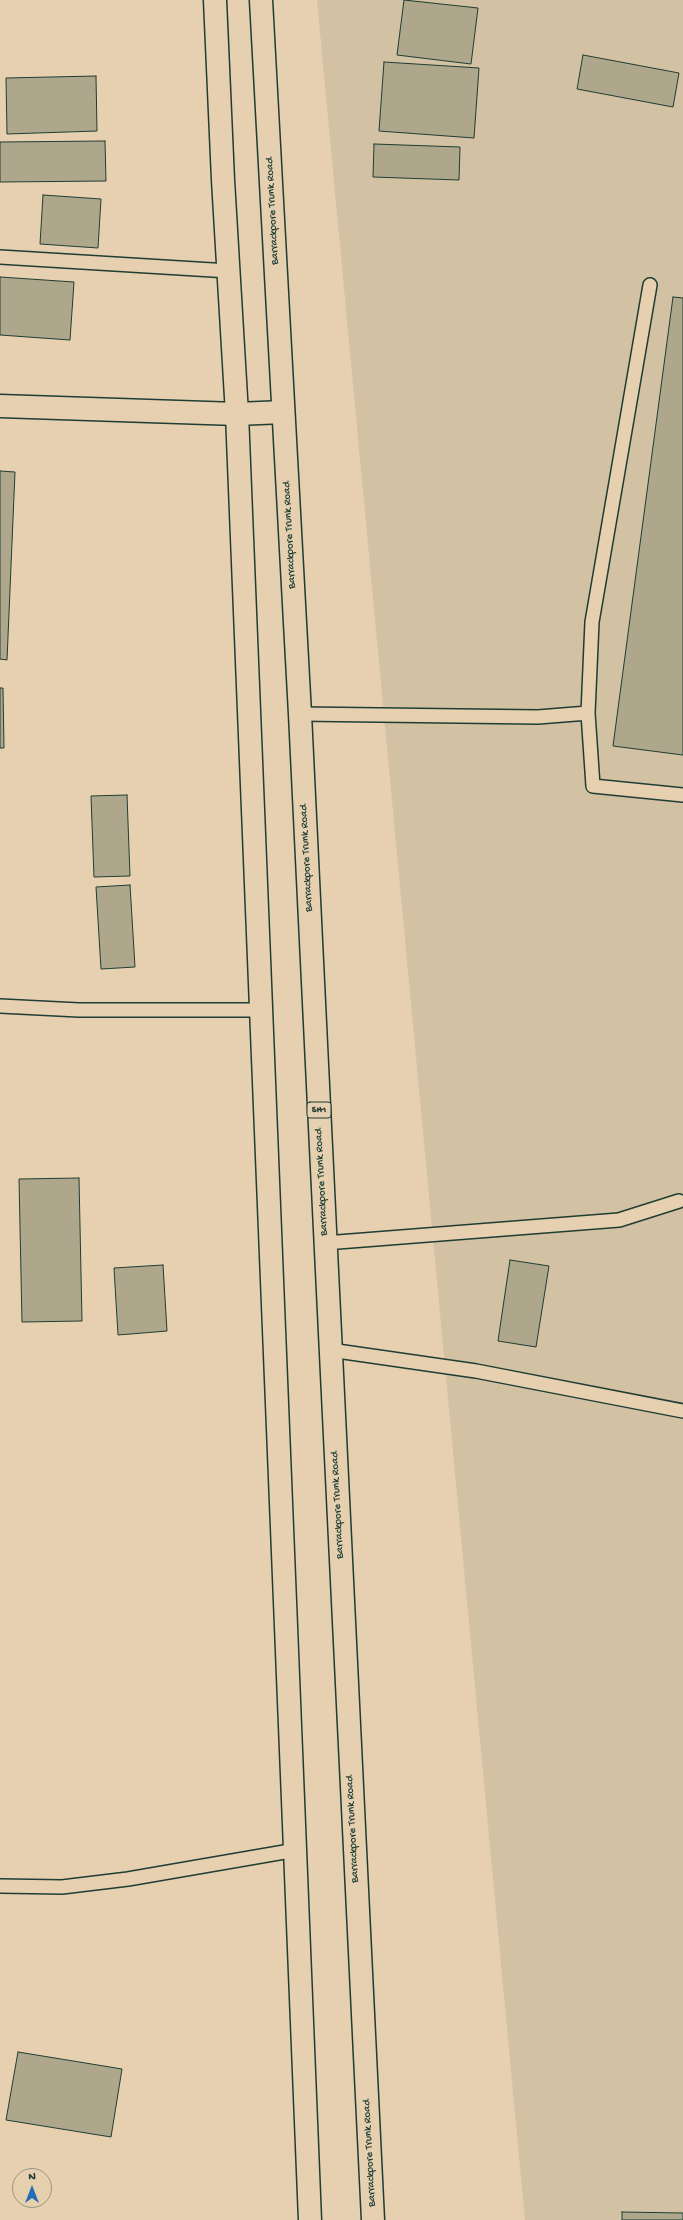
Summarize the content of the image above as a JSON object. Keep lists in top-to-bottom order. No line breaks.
{"streets":{"main road":["Barrackpore Trunk Road","SH1"]},"north":"top"}
